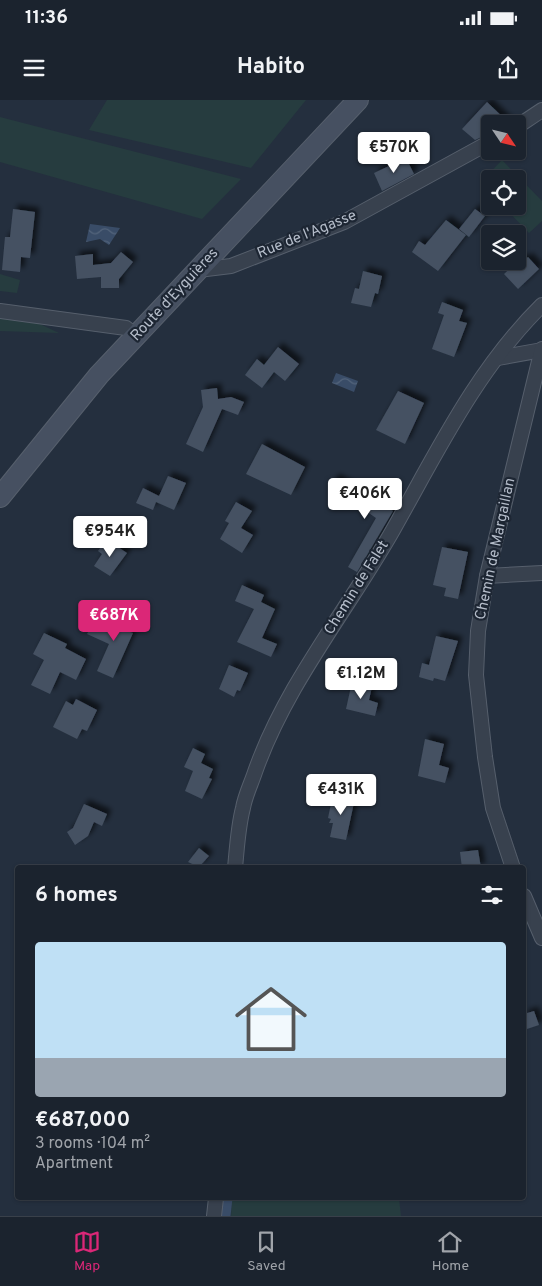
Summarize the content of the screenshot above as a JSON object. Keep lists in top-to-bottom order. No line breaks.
{"streets":{"main road":["Route d'Eyguières"],"street":["Rue de l'Agasse","Chemin de Margaillan","Chemin de Falet"]},"crossings":[["Rue de l'Agasse","Route d'Eyguières"]],"north":"bottom right","page":{"status":"11:36","header":"Habito","price":["€570K","€406K","€954K","€687K","€1.12M","€431K"],"heading":"6 homes","list":[{"name":"€687,000","note":"3 rooms · 104 m² · Apartment"}],"tabs":["Map","Saved","Home"]}}
